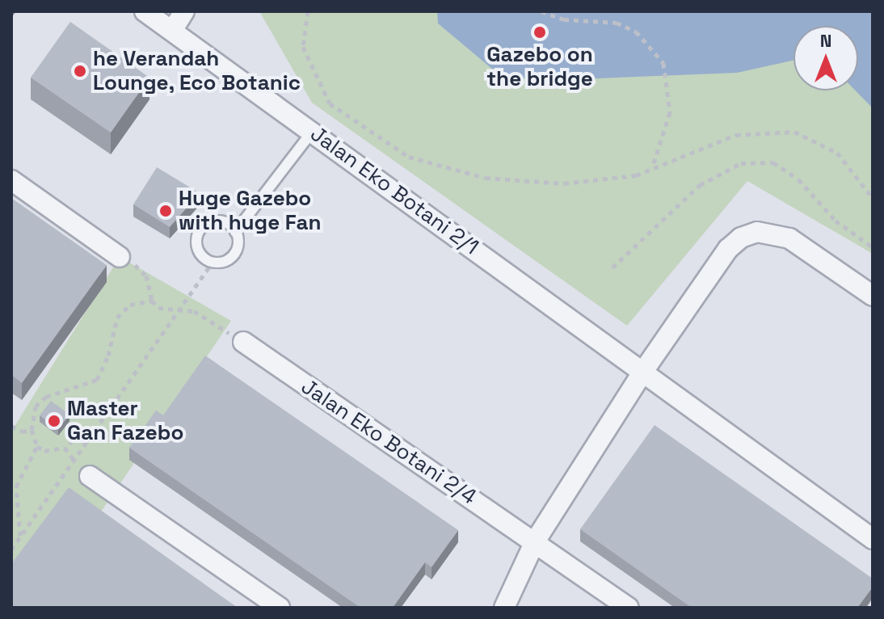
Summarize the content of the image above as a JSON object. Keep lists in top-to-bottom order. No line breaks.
{"streets":{"street":["Jalan Eko Botani 2/1","Jalan Eko Botani 2/4"]},"places":["Gazebo on the bridge","he Verandah Lounge, Eco Botanic","Huge Gazebo with huge Fan","Master Gan Fazebo"],"north":"top"}
